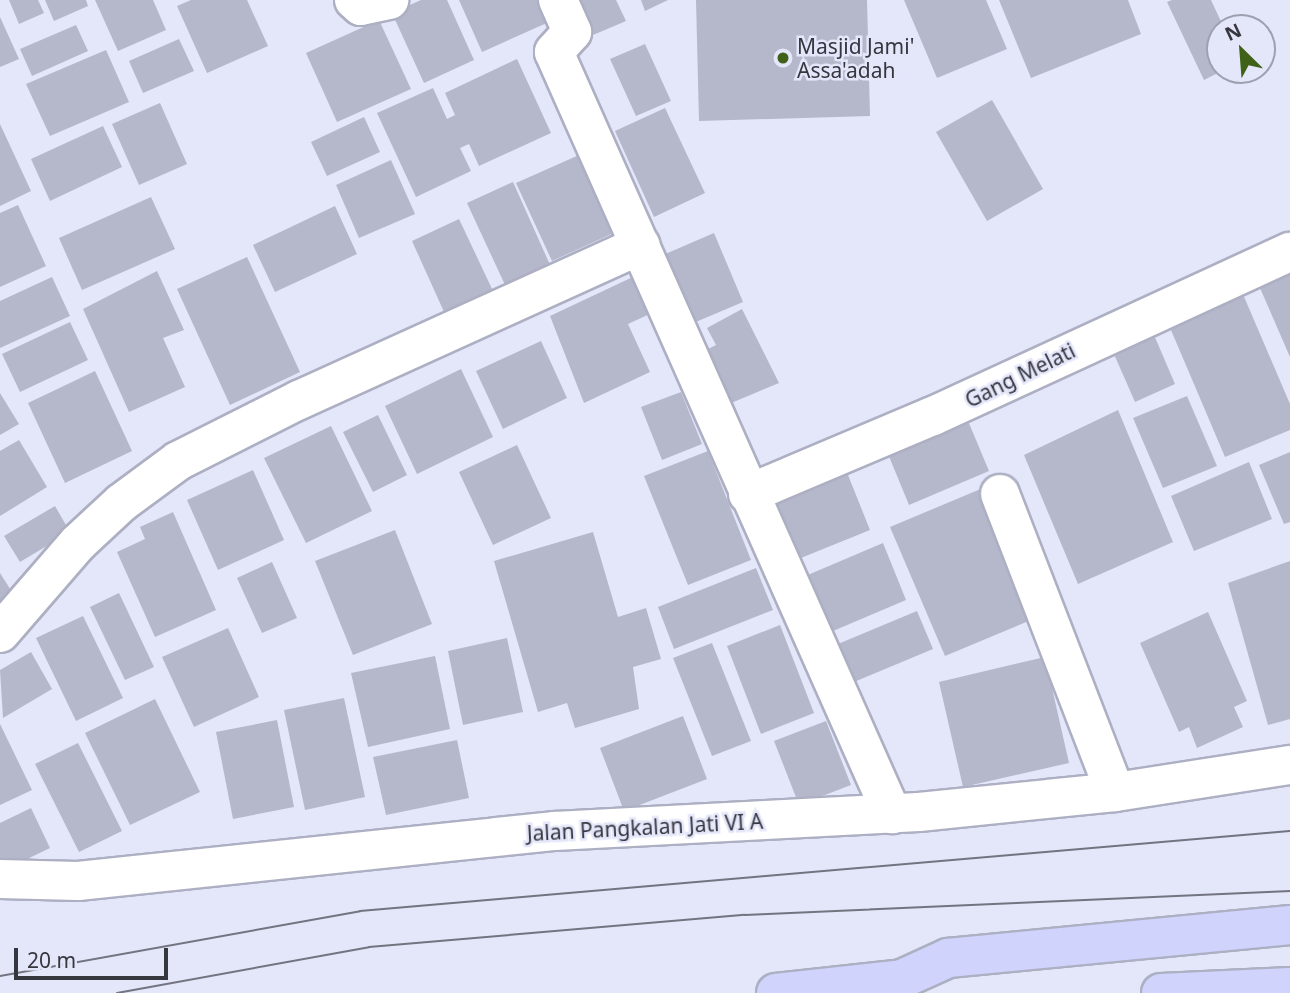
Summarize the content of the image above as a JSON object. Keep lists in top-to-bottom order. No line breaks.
{"streets":{"street":["Gang Melati","Jalan Pangkalan Jati VI A"]},"places":["Masjid Jami' Assa'adah"],"scale_bar":"20 m","north":"top left"}
